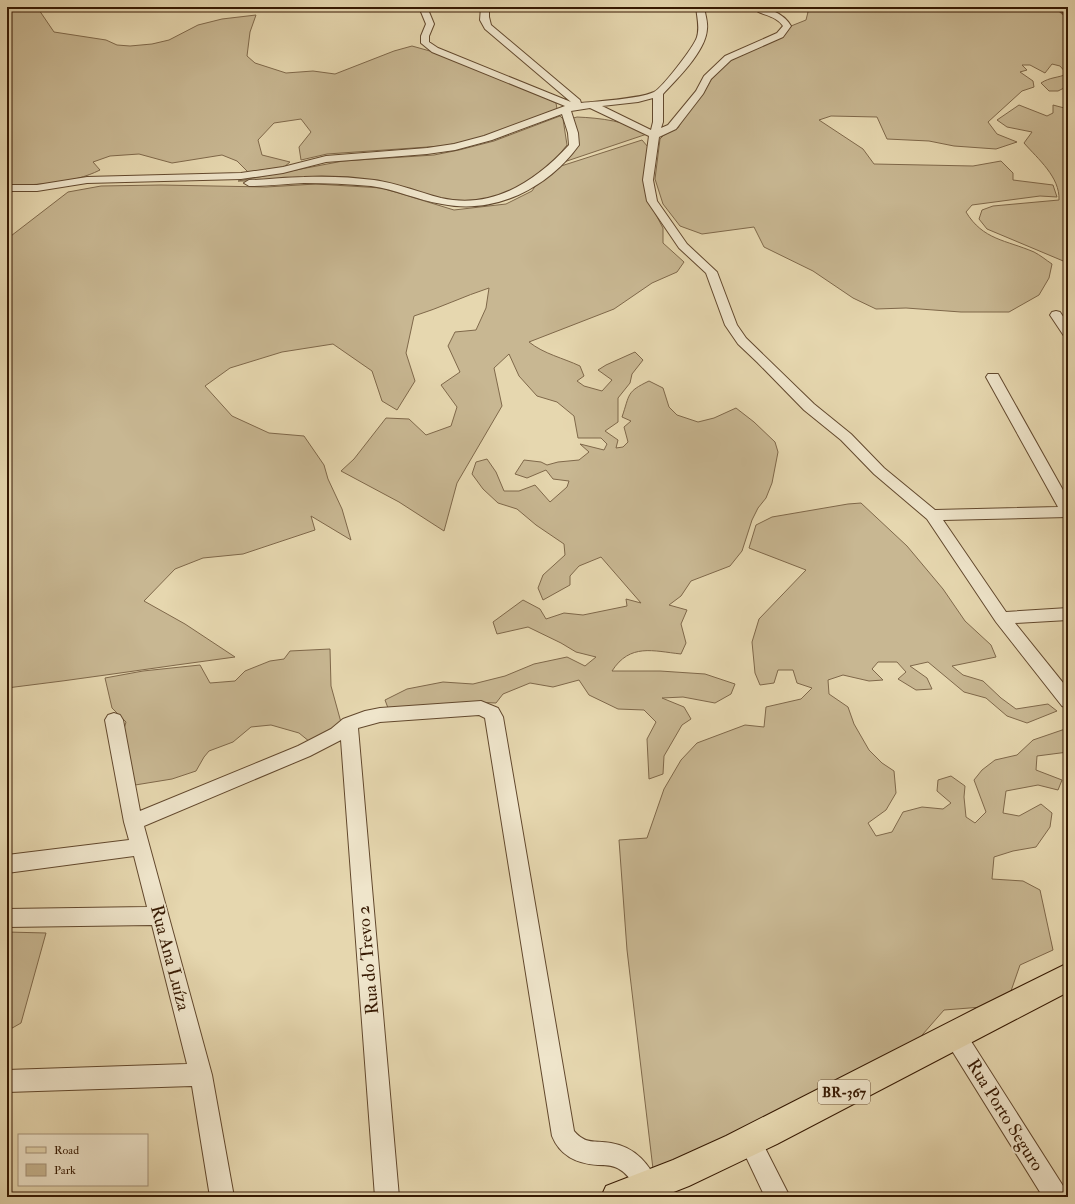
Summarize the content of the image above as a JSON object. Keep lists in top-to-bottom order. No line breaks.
{"streets":{"main road":["BR-367"],"street":["Rua Ana Luíza","Rua do Trevo 2","Rua Porto Seguro"]},"crossings":[["BR-367","Rua Porto Seguro"]],"legend":["Road","Park"]}
